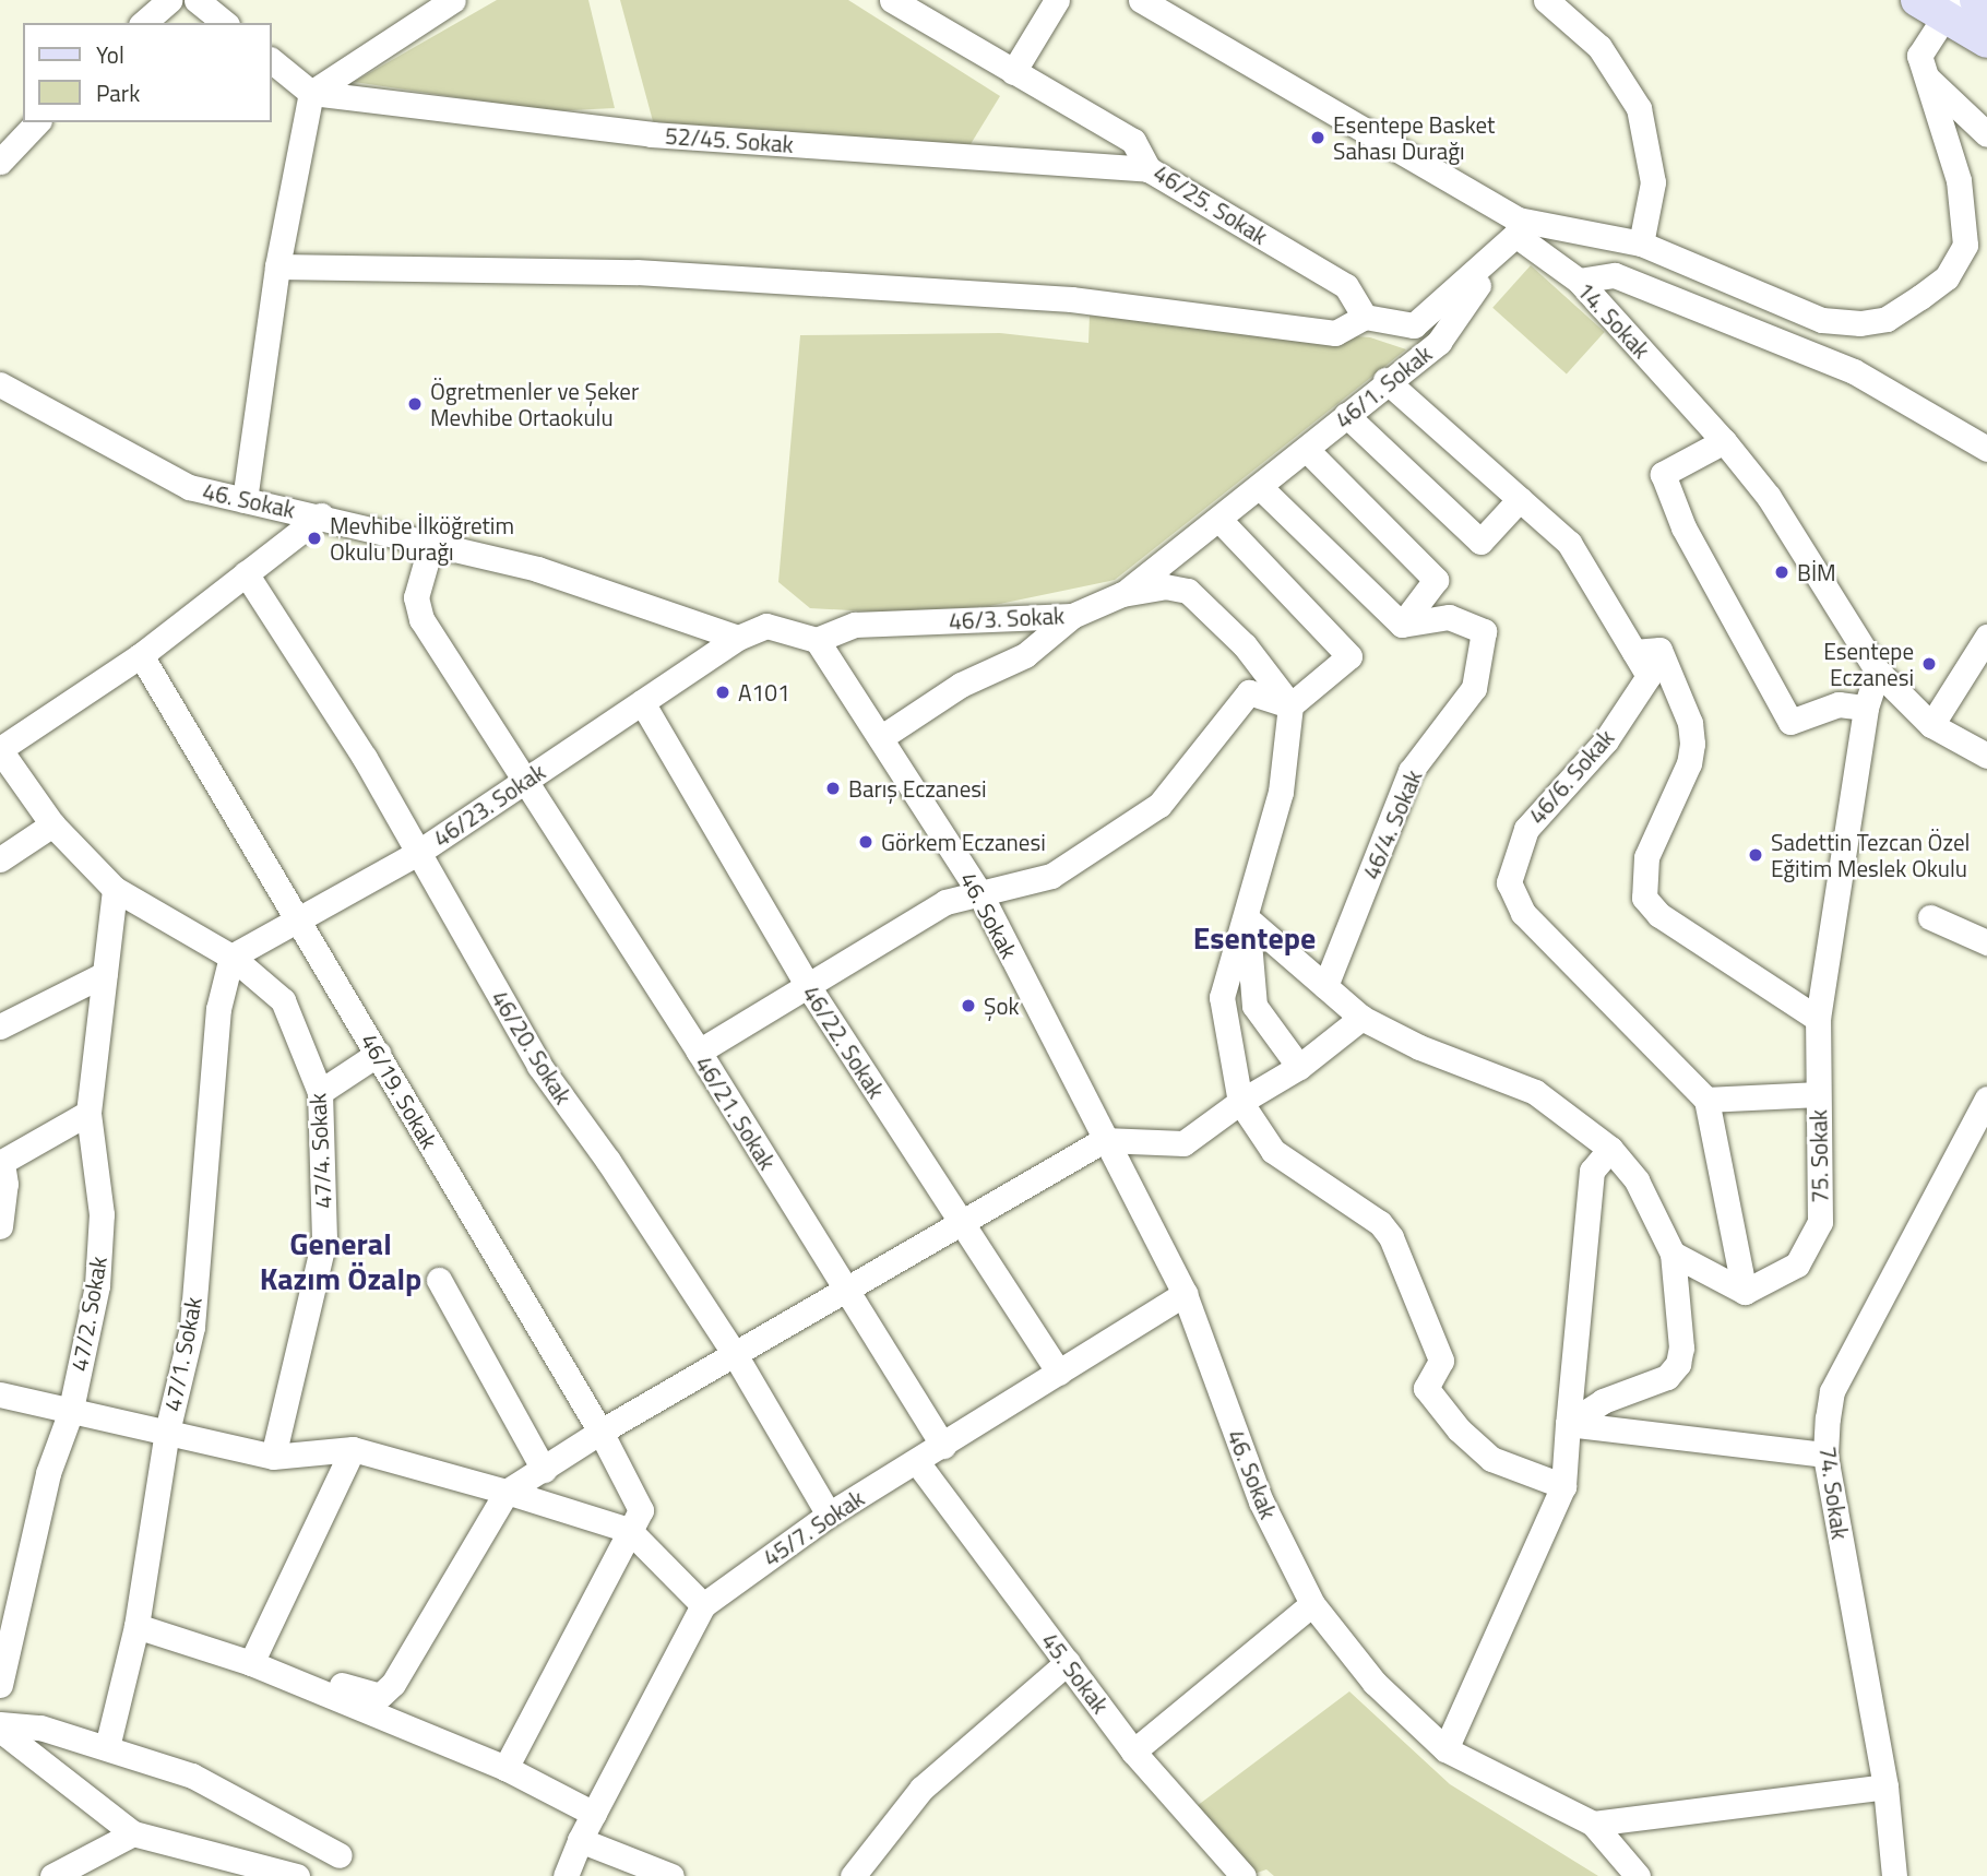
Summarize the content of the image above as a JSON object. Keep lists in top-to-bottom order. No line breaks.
{"streets":{"street":["52/45. Sokak","46/25. Sokak","14. Sokak","46/1. Sokak","46. Sokak","46/3. Sokak","46/6. Sokak","46/23. Sokak","46/4. Sokak","46/22. Sokak","46/20. Sokak","46/19. Sokak","46/21. Sokak","47/4. Sokak","75. Sokak","47/2. Sokak","47/1. Sokak","74. Sokak","45/7. Sokak","45. Sokak"]},"crossings":[["52/45. Sokak","46/25. Sokak"],["14. Sokak","46/1. Sokak"],["14. Sokak","75. Sokak"],["46/1. Sokak","46/3. Sokak"],["46/1. Sokak","46/6. Sokak"],["46. Sokak","46/3. Sokak"],["46. Sokak","46/23. Sokak"],["46. Sokak","46/21. Sokak"],["46. Sokak","45/7. Sokak"],["46/23. Sokak","46/22. Sokak"],["46/23. Sokak","46/20. Sokak"],["46/23. Sokak","46/19. Sokak"],["46/23. Sokak","46/21. Sokak"],["46/23. Sokak","47/4. Sokak"],["46/23. Sokak","47/1. Sokak"],["46/22. Sokak","45/7. Sokak"],["46/20. Sokak","45/7. Sokak"],["46/21. Sokak","45/7. Sokak"],["47/4. Sokak","47/2. Sokak"],["47/4. Sokak","47/1. Sokak"],["45/7. Sokak","45. Sokak"]],"districts":["Esentepe","General Kazım Özalp"],"places":["Esentepe Basket Sahası Durağı","Ögretmenler ve Şeker Mevhibe Ortaokulu","Mevhibe İlköğretim Okulu Durağı","BİM","Esentepe Eczanesi","A101","Barış Eczanesi","Görkem Eczanesi","Sadettin Tezcan Özel Eğitim Meslek Okulu","Şok"],"legend":["Yol","Park"]}
